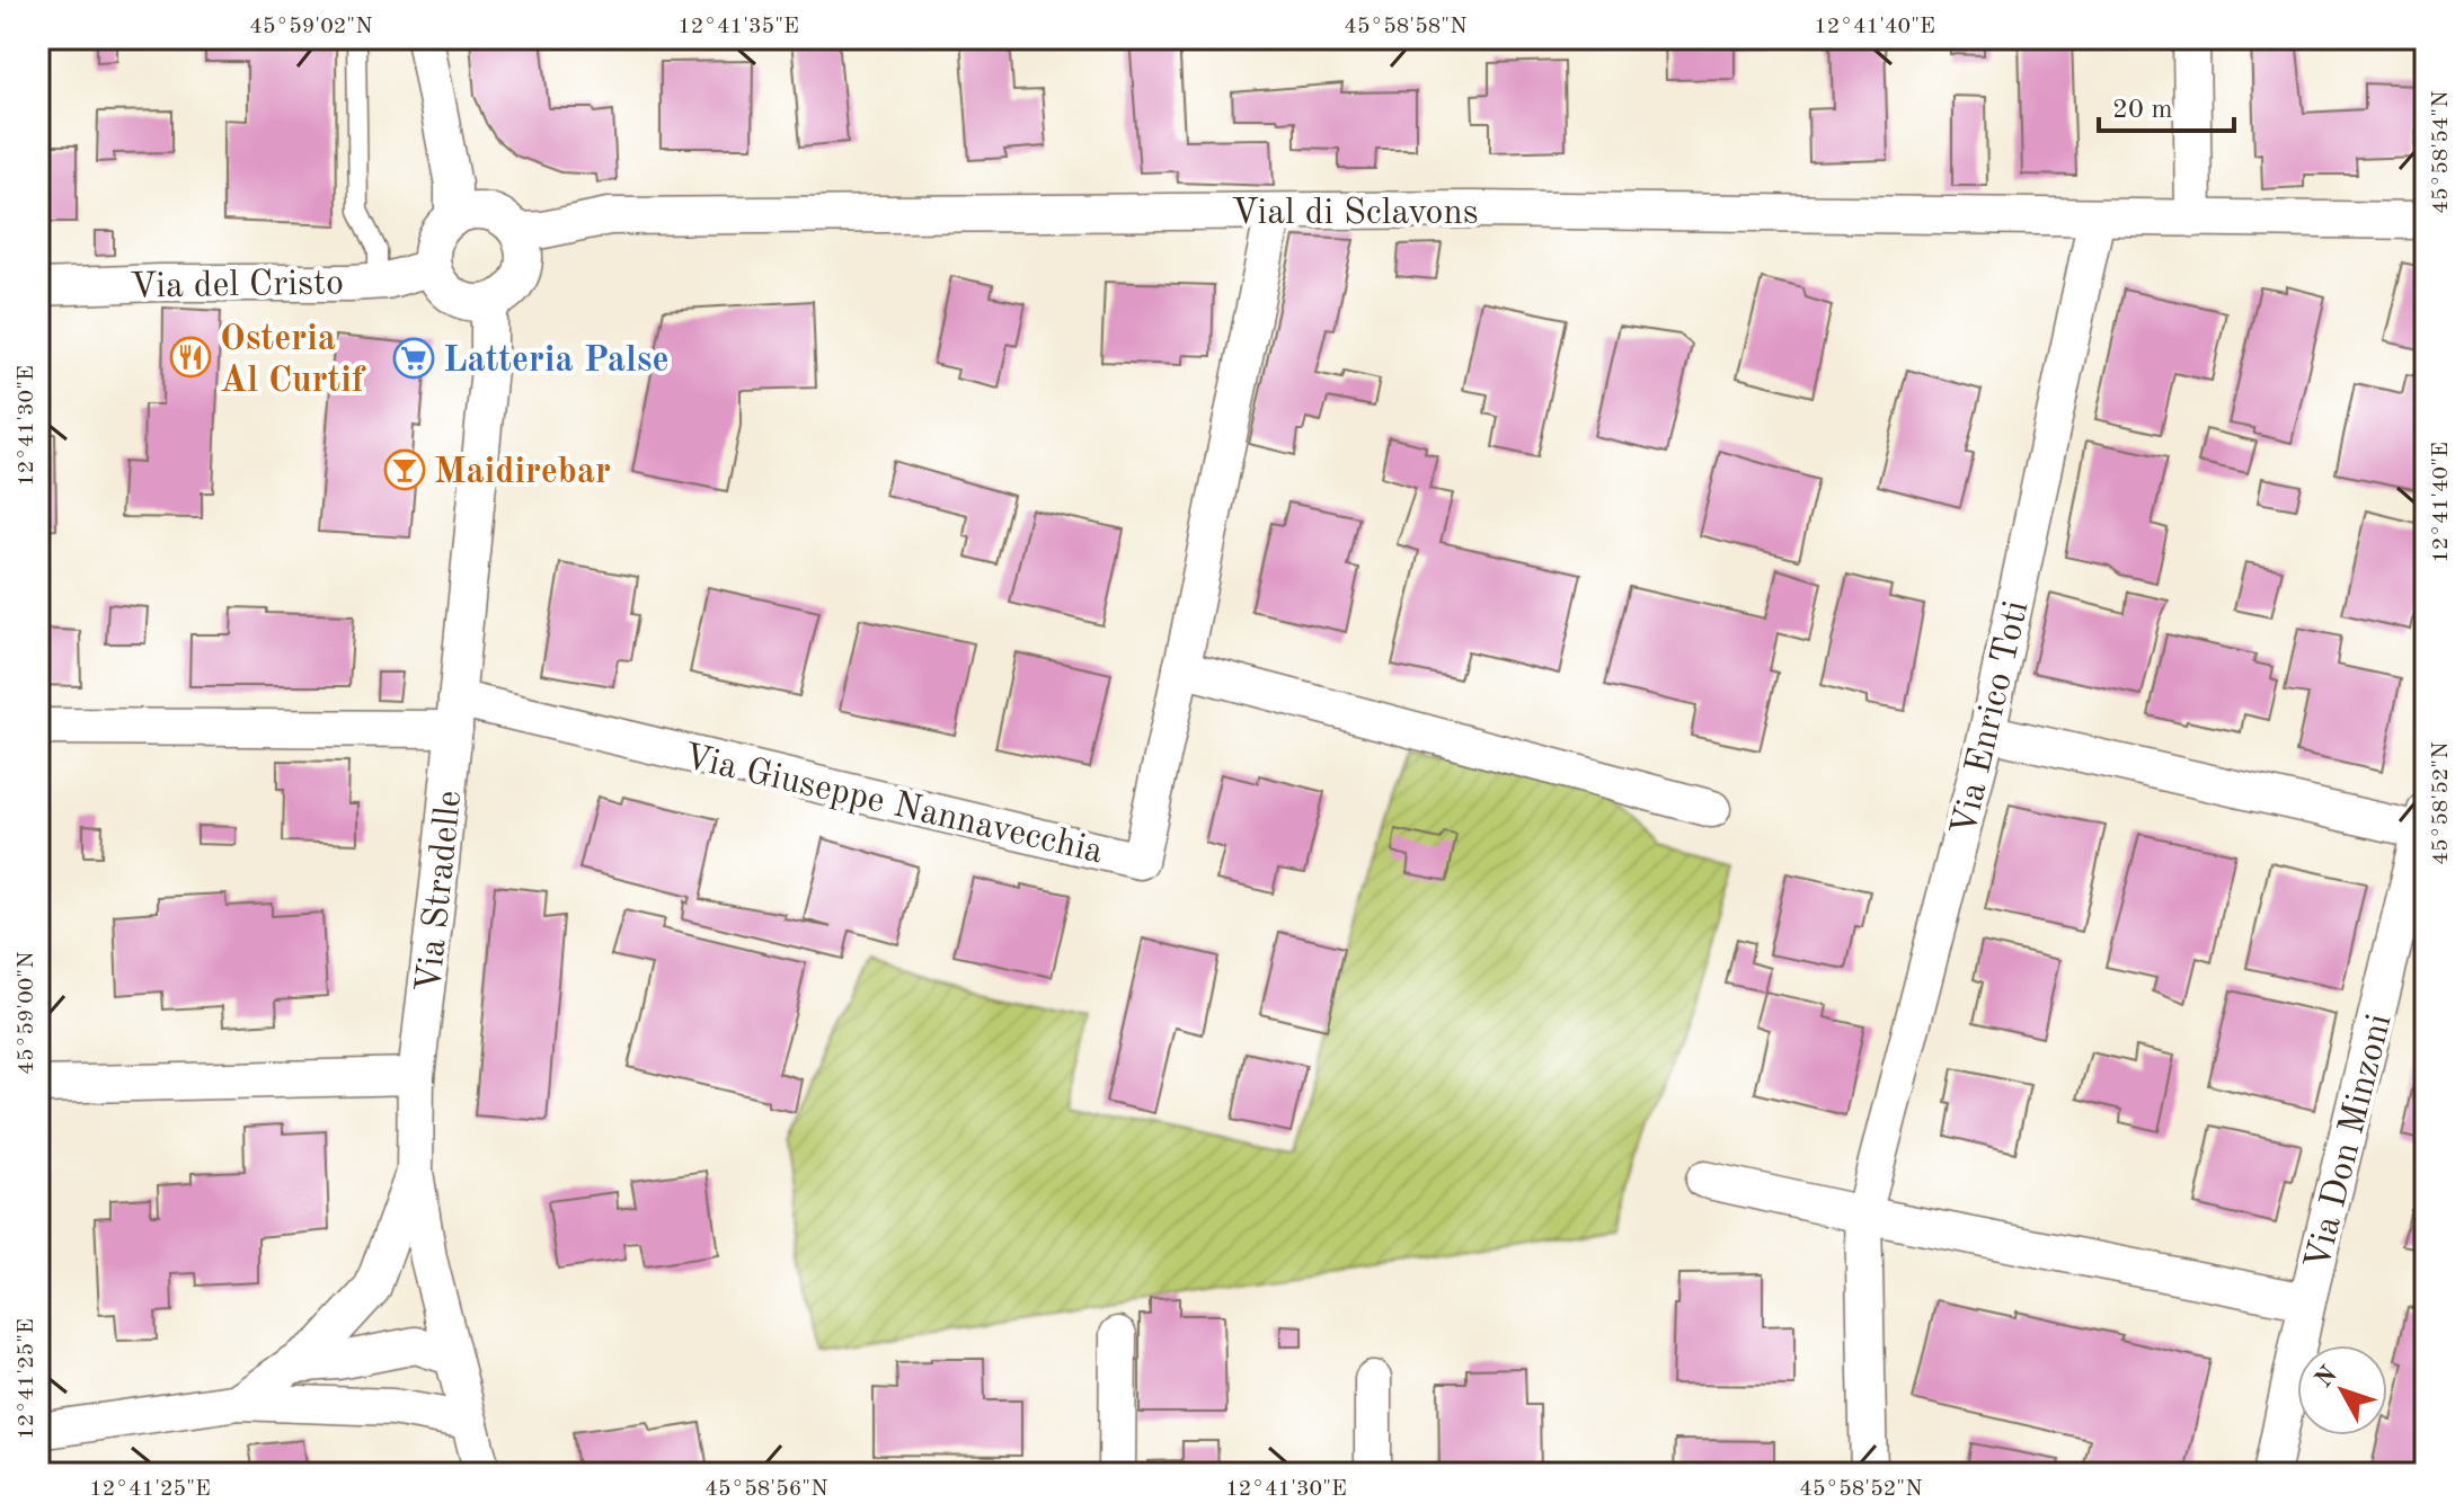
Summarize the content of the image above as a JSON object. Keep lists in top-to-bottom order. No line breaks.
{"streets":{"street":["Vial di Sclavons","Via del Cristo","Via Enrico Toti","Via Giuseppe Nannavecchia","Via Stradelle","Via Don Minzoni"]},"crossings":[["Vial di Sclavons","Via del Cristo"],["Vial di Sclavons","Via Enrico Toti"],["Vial di Sclavons","Via Giuseppe Nannavecchia"],["Vial di Sclavons","Via Stradelle"],["Via del Cristo","Via Stradelle"],["Via Giuseppe Nannavecchia","Via Stradelle"]],"places":{"restaurant":["Osteria Al Curtif"],"supermarket":["Latteria Palse"],"bar":["Maidirebar"]},"scale_bar":"20 m","north":"top left","coordinates":["45°59'02\"N","12°41'35\"E","45°58'58\"N","12°41'40\"E","45°58'54\"N","12°41'30\"E","45°58'52\"N","45°59'00\"N","12°41'25\"E","45°58'56\"N"]}
